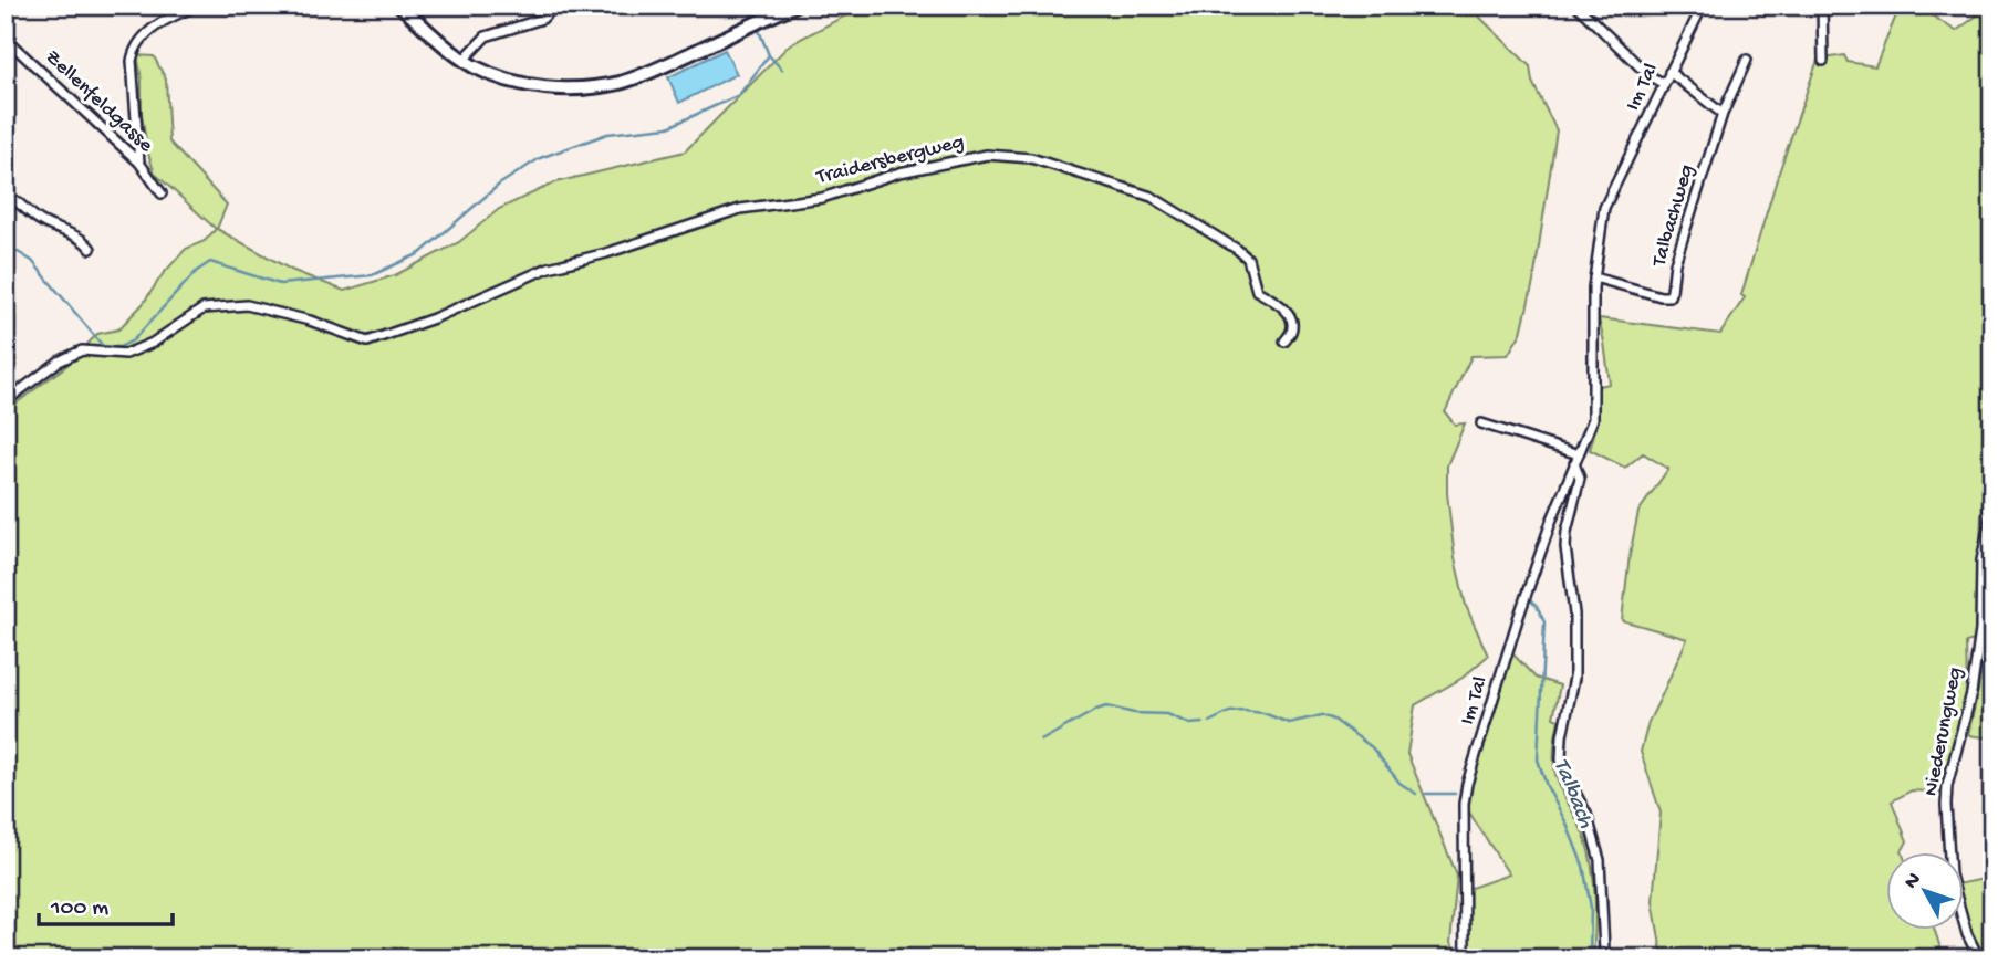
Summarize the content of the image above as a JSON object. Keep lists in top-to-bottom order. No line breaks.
{"streets":{"street":["Im Tal","Zellenfeldgasse","Traidersbergweg","Talbachweg","Niederungweg"]},"crossings":[["Im Tal","Talbachweg"]],"water":["Talbach"],"scale_bar":"100 m","north":"top left"}
